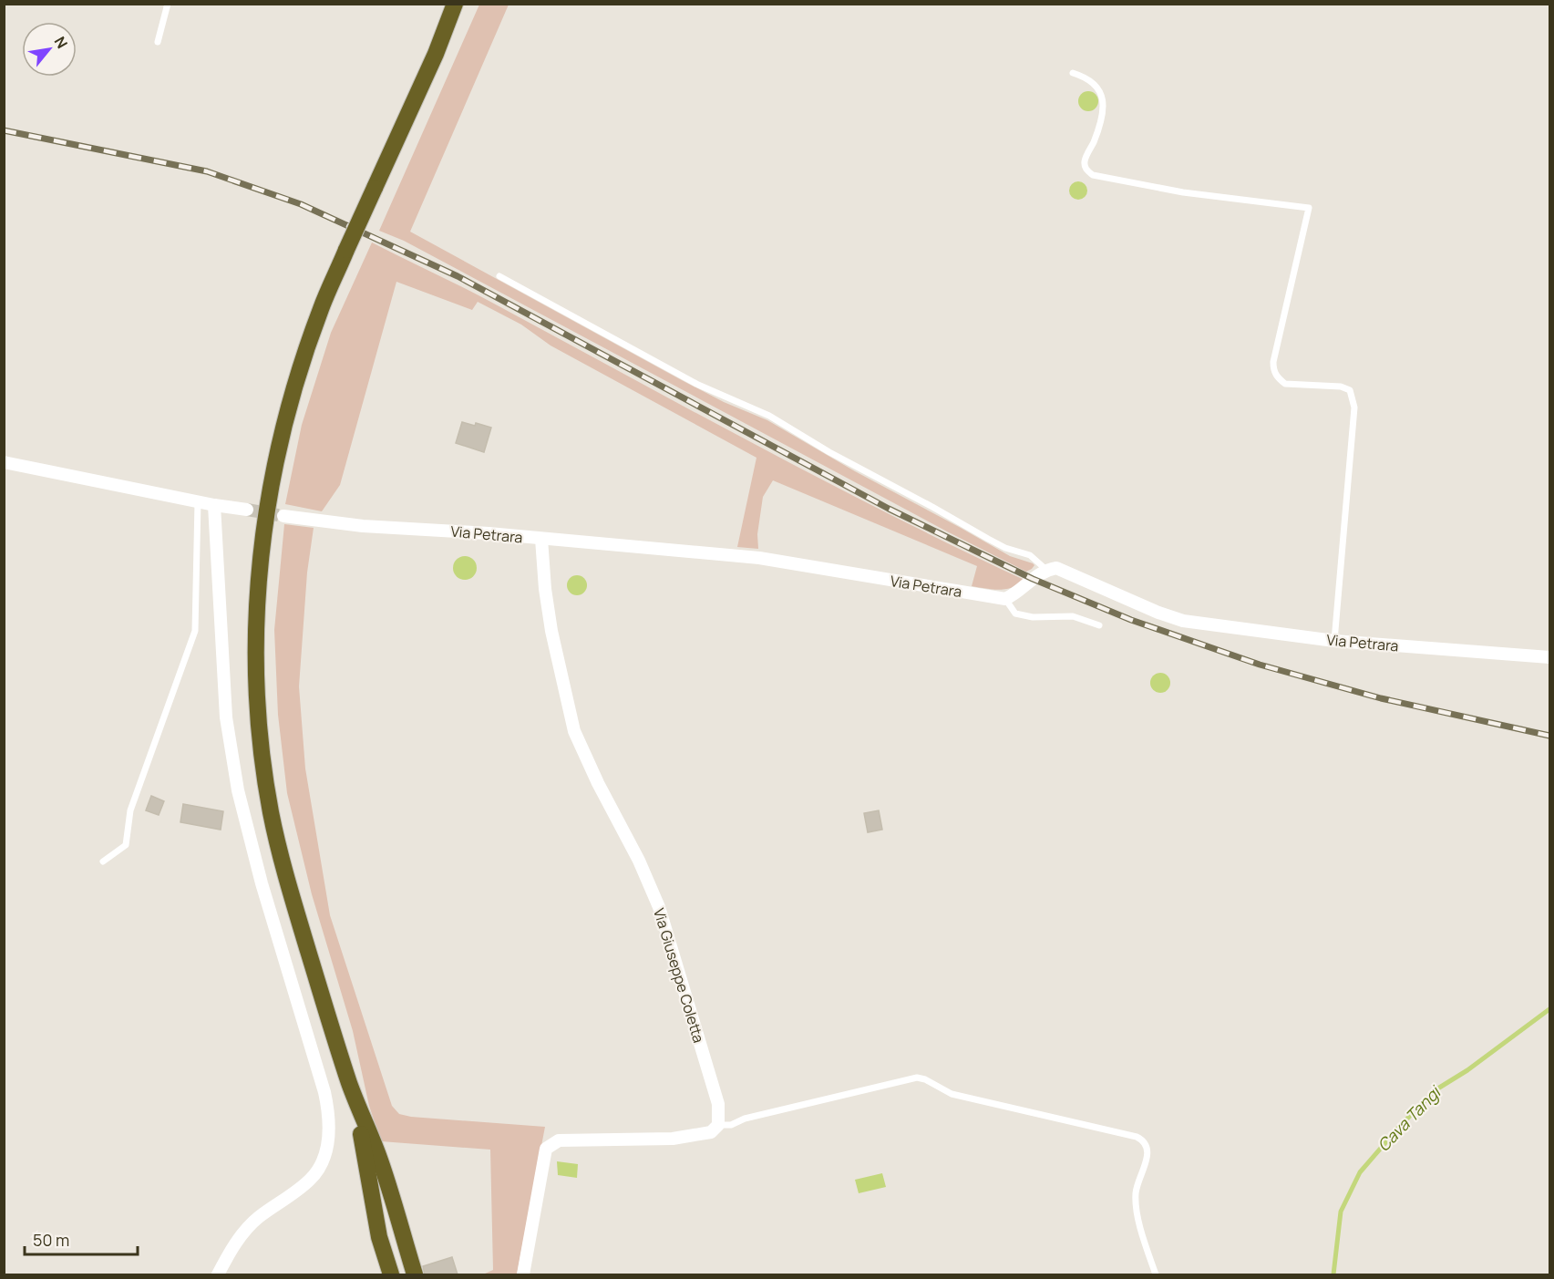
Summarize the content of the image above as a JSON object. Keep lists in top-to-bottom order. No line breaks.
{"streets":{"street":["Via Petrara","Via Giuseppe Coletta"]},"crossings":[["Via Petrara","Via Giuseppe Coletta"]],"water":["Cava Tangi"],"scale_bar":"50 m","north":"top right"}
